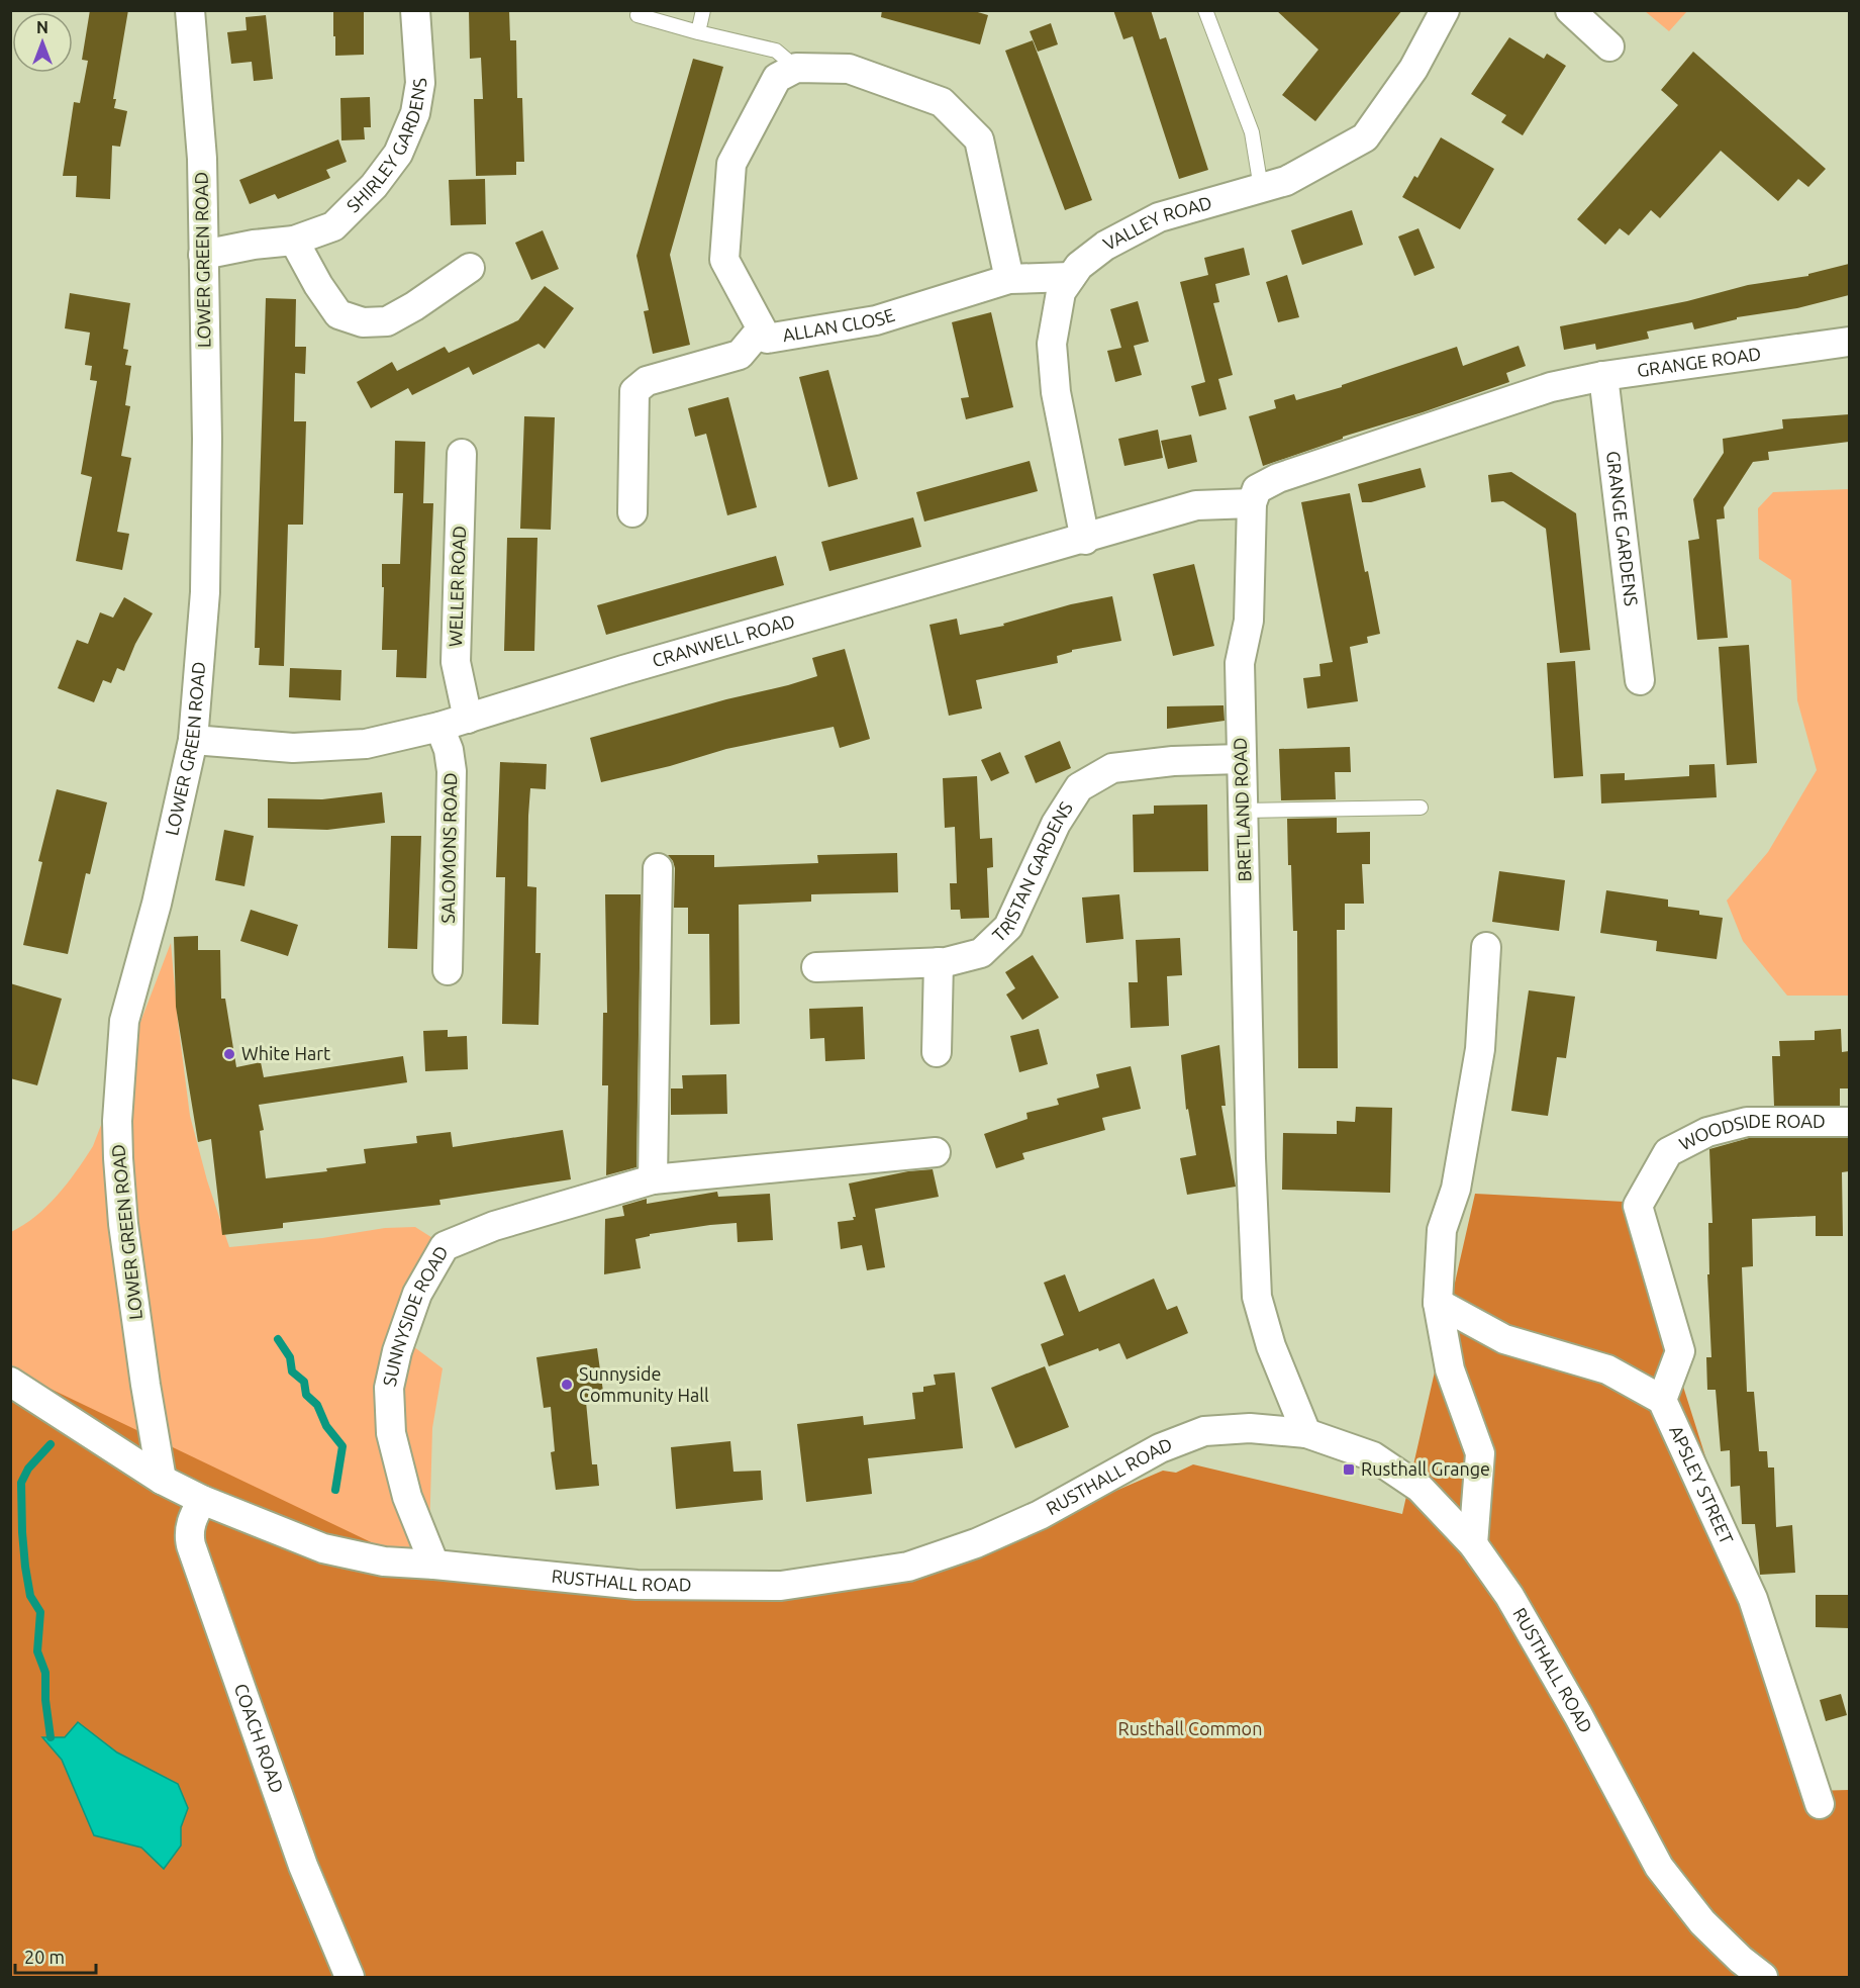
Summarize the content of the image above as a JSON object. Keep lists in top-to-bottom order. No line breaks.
{"streets":{"street":["SHIRLEY GARDENS","VALLEY ROAD","LOWER GREEN ROAD","ALLAN CLOSE","GRANGE ROAD","GRANGE GARDENS","WELLER ROAD","CRANWELL ROAD","BRETLAND ROAD","SALOMONS ROAD","TRISTAN GARDENS","WOODSIDE ROAD","SUNNYSIDE ROAD","RUSTHALL ROAD","APSLEY STREET","COACH ROAD"]},"crossings":[["SHIRLEY GARDENS","LOWER GREEN ROAD"],["VALLEY ROAD","ALLAN CLOSE"],["VALLEY ROAD","CRANWELL ROAD"],["LOWER GREEN ROAD","CRANWELL ROAD"],["LOWER GREEN ROAD","RUSTHALL ROAD"],["GRANGE ROAD","GRANGE GARDENS"],["GRANGE ROAD","CRANWELL ROAD"],["GRANGE ROAD","BRETLAND ROAD"],["WELLER ROAD","CRANWELL ROAD"],["CRANWELL ROAD","BRETLAND ROAD"],["CRANWELL ROAD","SALOMONS ROAD"],["BRETLAND ROAD","TRISTAN GARDENS"],["BRETLAND ROAD","RUSTHALL ROAD"],["WOODSIDE ROAD","APSLEY STREET"],["SUNNYSIDE ROAD","RUSTHALL ROAD"],["RUSTHALL ROAD","COACH ROAD"]],"parks":["Rusthall Common"],"places":{"other":["White Hart","Sunnyside Community Hall"],"transit":["Rusthall Grange"]},"scale_bar":"20 m","north":"top"}
